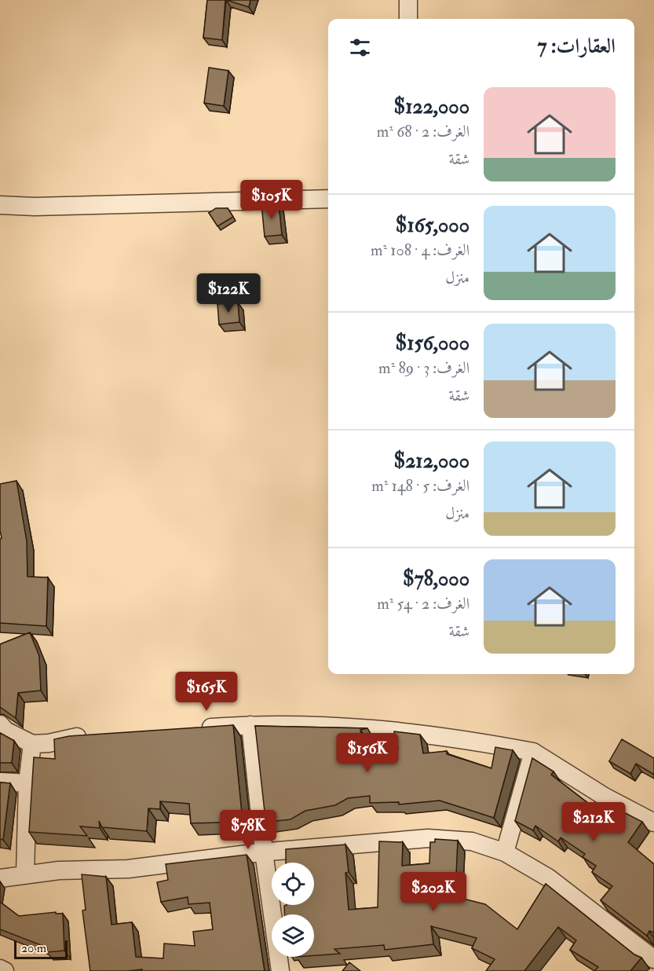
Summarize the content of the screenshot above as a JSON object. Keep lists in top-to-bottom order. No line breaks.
{"scale_bar":"20 m","page":{"heading":"العقارات: 7","list":[{"name":"$122,000","note":"الغرف: 2 · 68 m² · شقة"},{"name":"$165,000","note":"الغرف: 4 · 108 m² · منزل"},{"name":"$156,000","note":"الغرف: 3 · 89 m² · شقة"},{"name":"$212,000","note":"الغرف: 5 · 148 m² · منزل"},{"name":"$78,000","note":"الغرف: 2 · 54 m² · شقة"}],"price":["$105K","$122K","$165K","$156K","$212K","$78K","$202K"],"scale":"20 m"}}
